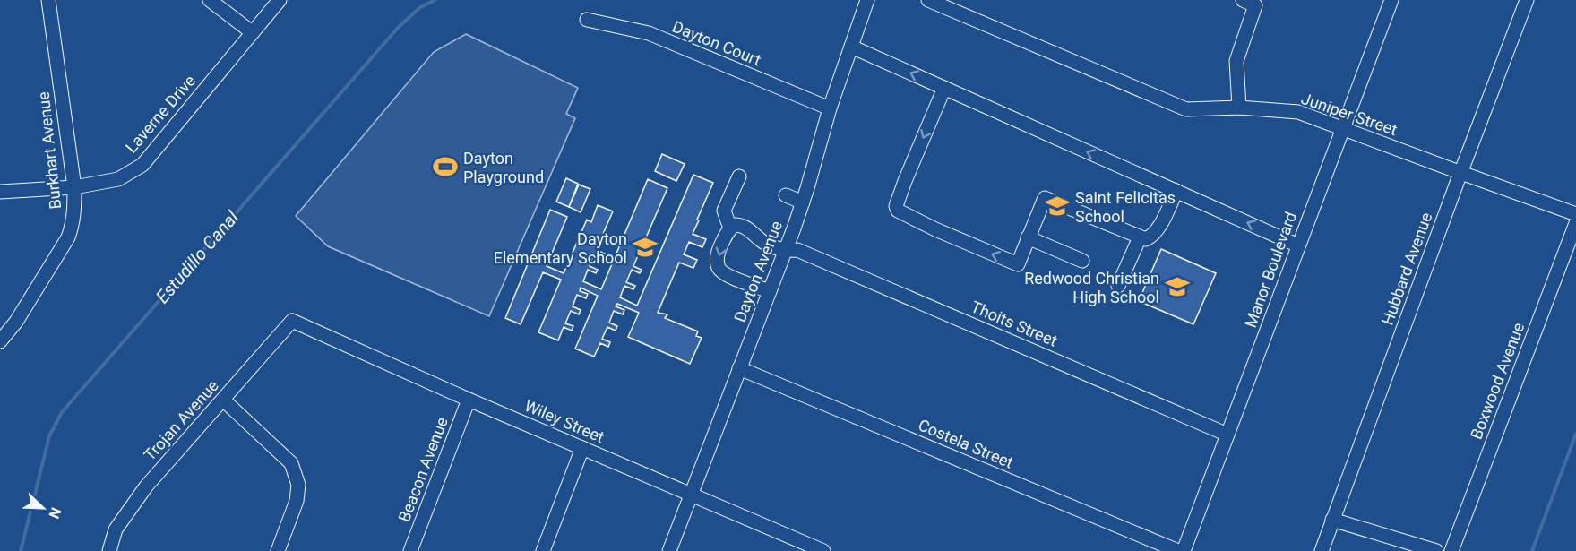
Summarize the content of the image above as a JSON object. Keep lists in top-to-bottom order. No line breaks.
{"streets":{"street":["Dayton Court","Laverne Drive","Juniper Street","Burkhart Avenue","Hubbard Avenue","Manor Boulevard","Dayton Avenue","Thoits Street","Boxwood Avenue","Trojan Avenue","Wiley Street","Costela Street","Beacon Avenue"]},"crossings":[["Dayton Court","Dayton Avenue"],["Laverne Drive","Burkhart Avenue"],["Juniper Street","Hubbard Avenue"],["Juniper Street","Manor Boulevard"],["Manor Boulevard","Thoits Street"],["Dayton Avenue","Thoits Street"],["Dayton Avenue","Wiley Street"],["Dayton Avenue","Costela Street"],["Trojan Avenue","Wiley Street"],["Wiley Street","Beacon Avenue"]],"water":["Estudillo Canal"],"places":{"sports":["Dayton Playground"],"school or university":["Saint Felicitas School","Dayton Elementary School","Redwood Christian High School"]},"north":"bottom right"}
